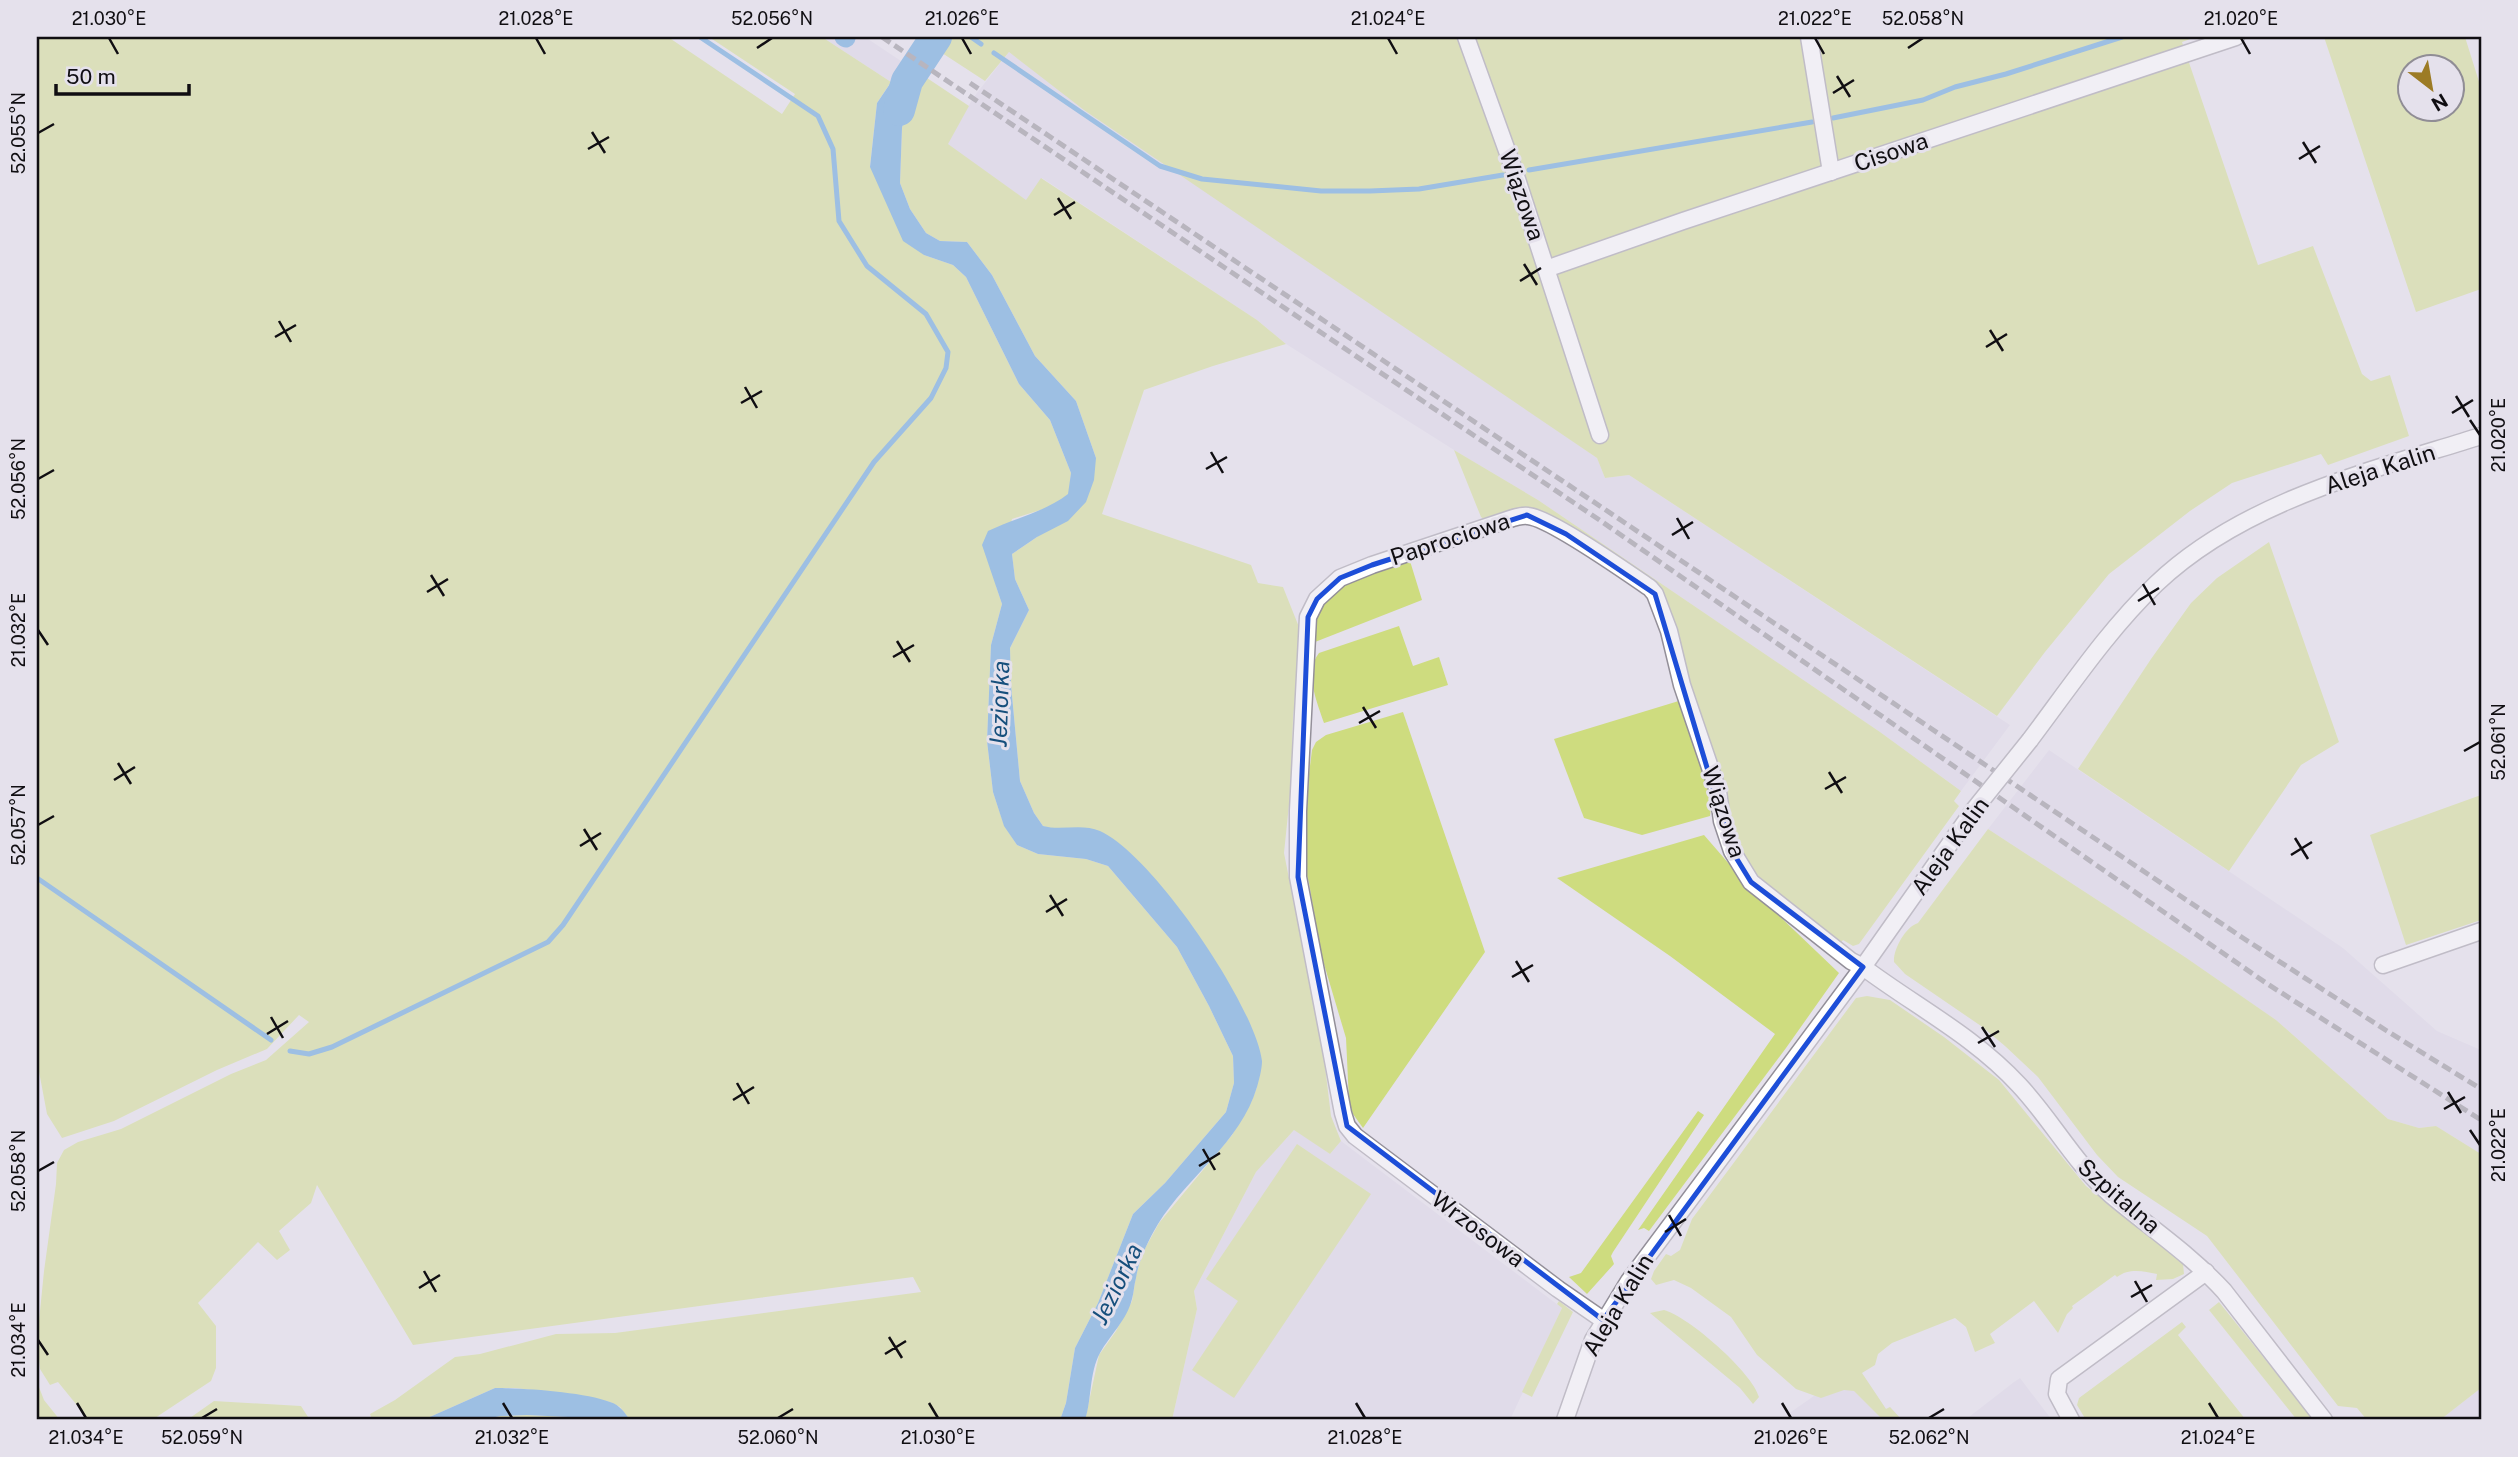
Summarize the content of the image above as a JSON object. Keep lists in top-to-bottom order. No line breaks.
{"streets":{"street":["Cisowa","Wiązowa","Aleja Kalin","Paprociowa","Szpitalna","Wrzosowa"]},"crossings":[["Cisowa","Wiązowa"],["Wiązowa","Aleja Kalin"],["Wiązowa","Paprociowa"],["Wiązowa","Szpitalna"],["Aleja Kalin","Szpitalna"],["Aleja Kalin","Wrzosowa"],["Paprociowa","Wrzosowa"]],"water":["Jeziorka"],"scale_bar":"50 m","north":"bottom right","coordinates":["21.030°E","21.028°E","52.056°N","21.026°E","21.024°E","21.022°E","52.058°N","21.020°E","52.055°N","21.032°E","52.061°N","52.057°N","21.034°E","52.059°N","52.060°N","52.062°N"]}
